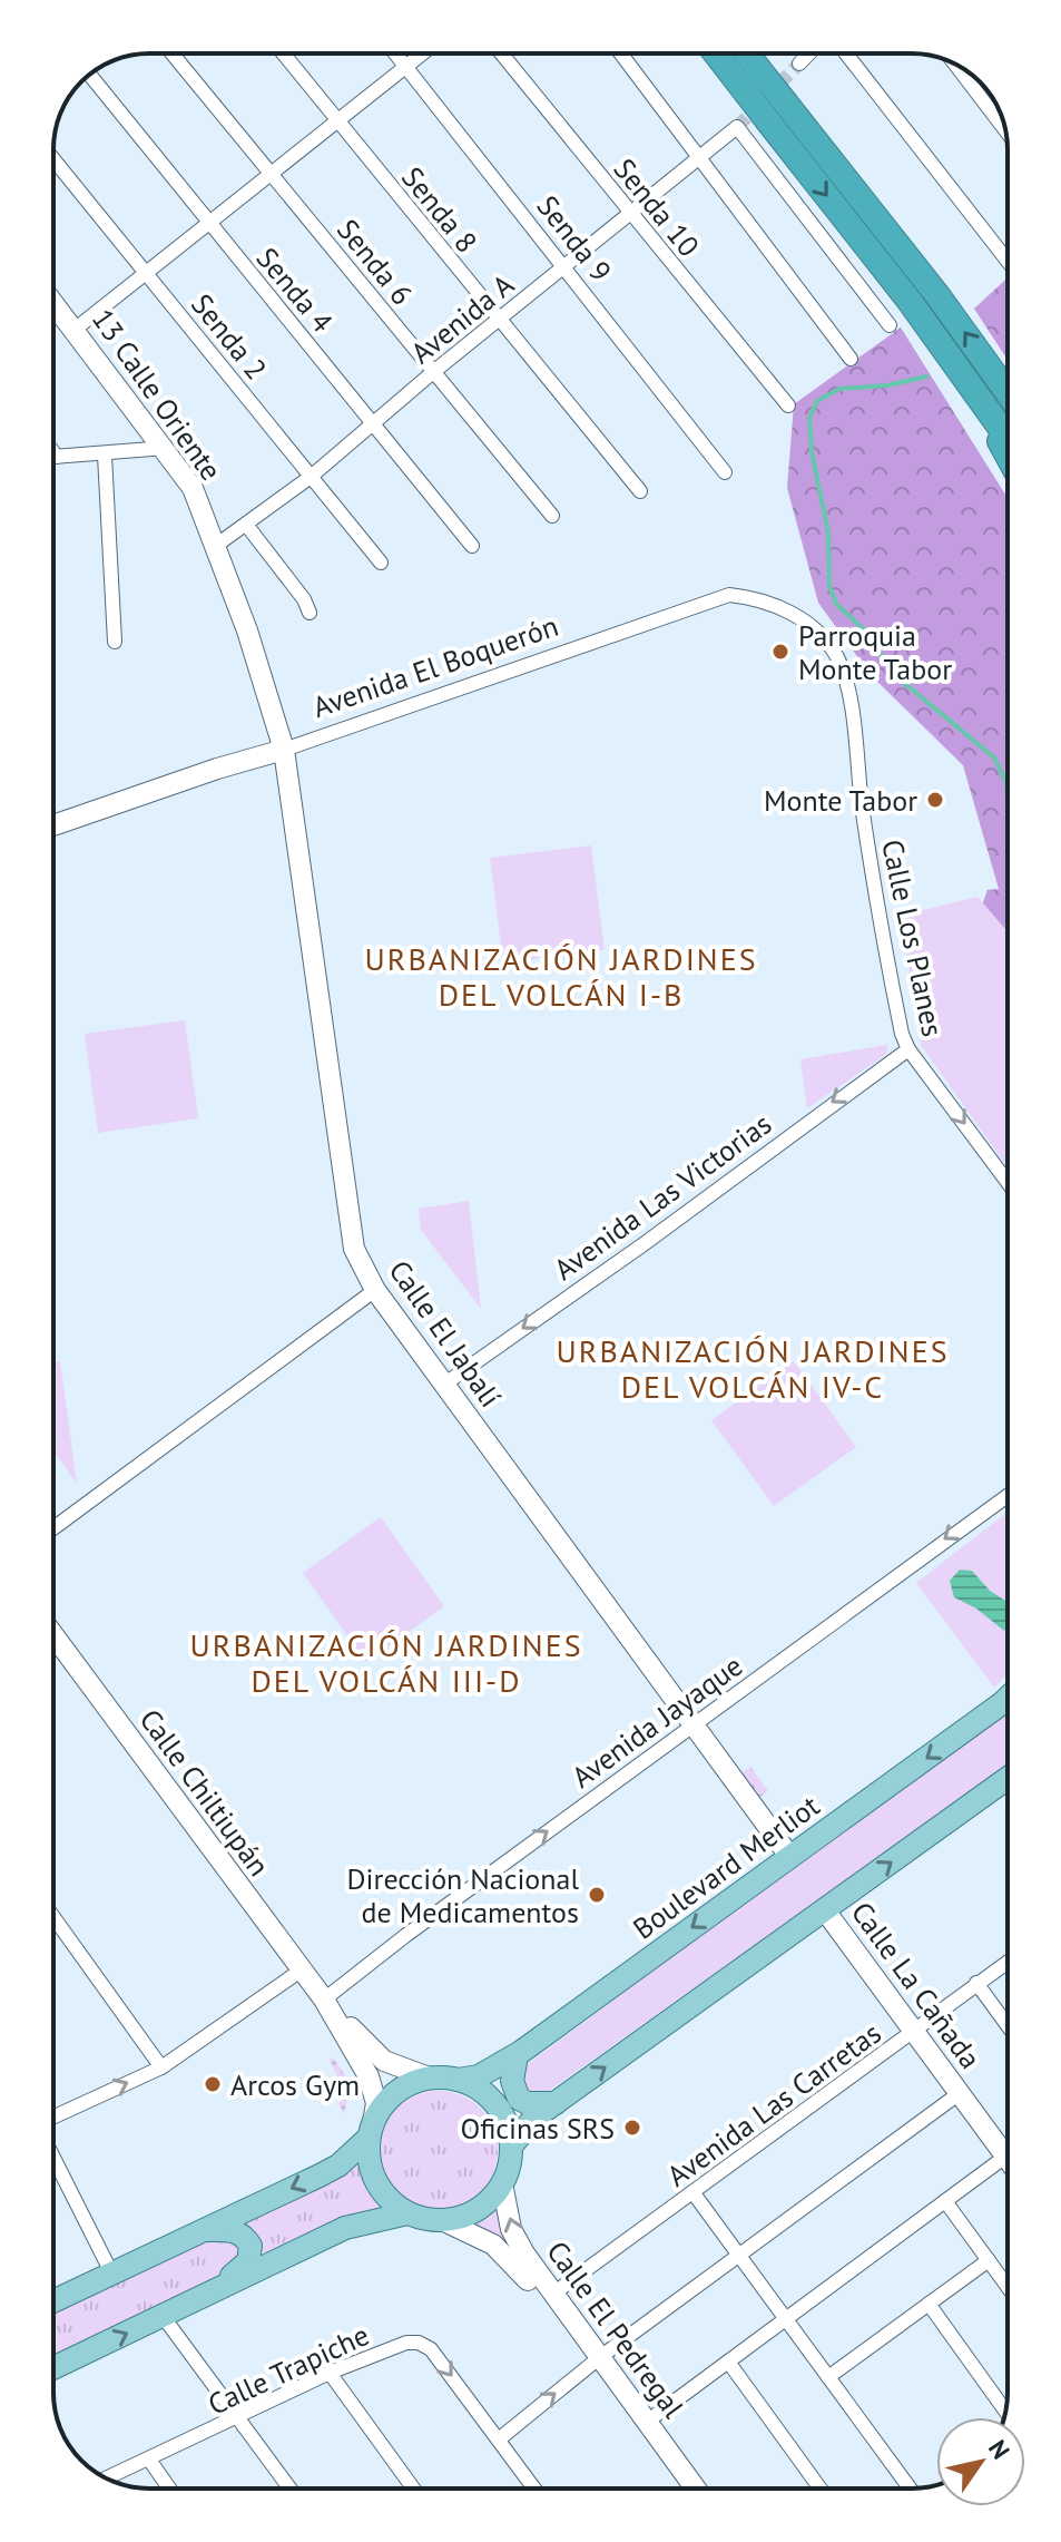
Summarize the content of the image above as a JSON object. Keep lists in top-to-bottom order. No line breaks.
{"streets":{"main road":["13 Calle Oriente","Avenida El Boquerón","Calle El Jabalí","Calle Chiltiupán","Boulevard Merliot","Calle La Cañada","Calle El Pedregal"],"street":["Senda 10","Senda 8","Senda 9","Senda 6","Senda 4","Avenida A","Senda 2","Calle Los Planes","Avenida Las Victorias","Avenida Jayaque","Avenida Las Carretas","Calle Trapiche"]},"crossings":[["Senda 10","Avenida A"],["Senda 8","Avenida A"],["Senda 9","Avenida A"],["Senda 6","Avenida A"],["Senda 4","Avenida A"],["Avenida A","Senda 2"],["Avenida A","13 Calle Oriente"],["13 Calle Oriente","Avenida El Boquerón"],["13 Calle Oriente","Calle El Jabalí"],["Avenida El Boquerón","Calle Los Planes"],["Avenida El Boquerón","Calle El Jabalí"],["Calle Los Planes","Avenida Las Victorias"],["Avenida Las Victorias","Calle El Jabalí"],["Calle El Jabalí","Avenida Jayaque"],["Calle El Jabalí","Boulevard Merliot"],["Avenida Jayaque","Calle Chiltiupán"],["Calle Chiltiupán","Boulevard Merliot"],["Calle Chiltiupán","Calle El Pedregal"],["Boulevard Merliot","Calle El Pedregal"],["Calle La Cañada","Avenida Las Carretas"],["Avenida Las Carretas","Calle El Pedregal"]],"one_way":["Avenida Las Victorias"],"districts":["URBANIZACIÓN JARDINES DEL VOLCÁN I-B","URBANIZACIÓN JARDINES DEL VOLCÁN IV-C","URBANIZACIÓN JARDINES DEL VOLCÁN III-D"],"places":["Parroquia Monte Tabor","Monte Tabor","Dirección Nacional de Medicamentos","Arcos Gym","Oficinas SRS"],"north":"top right"}
